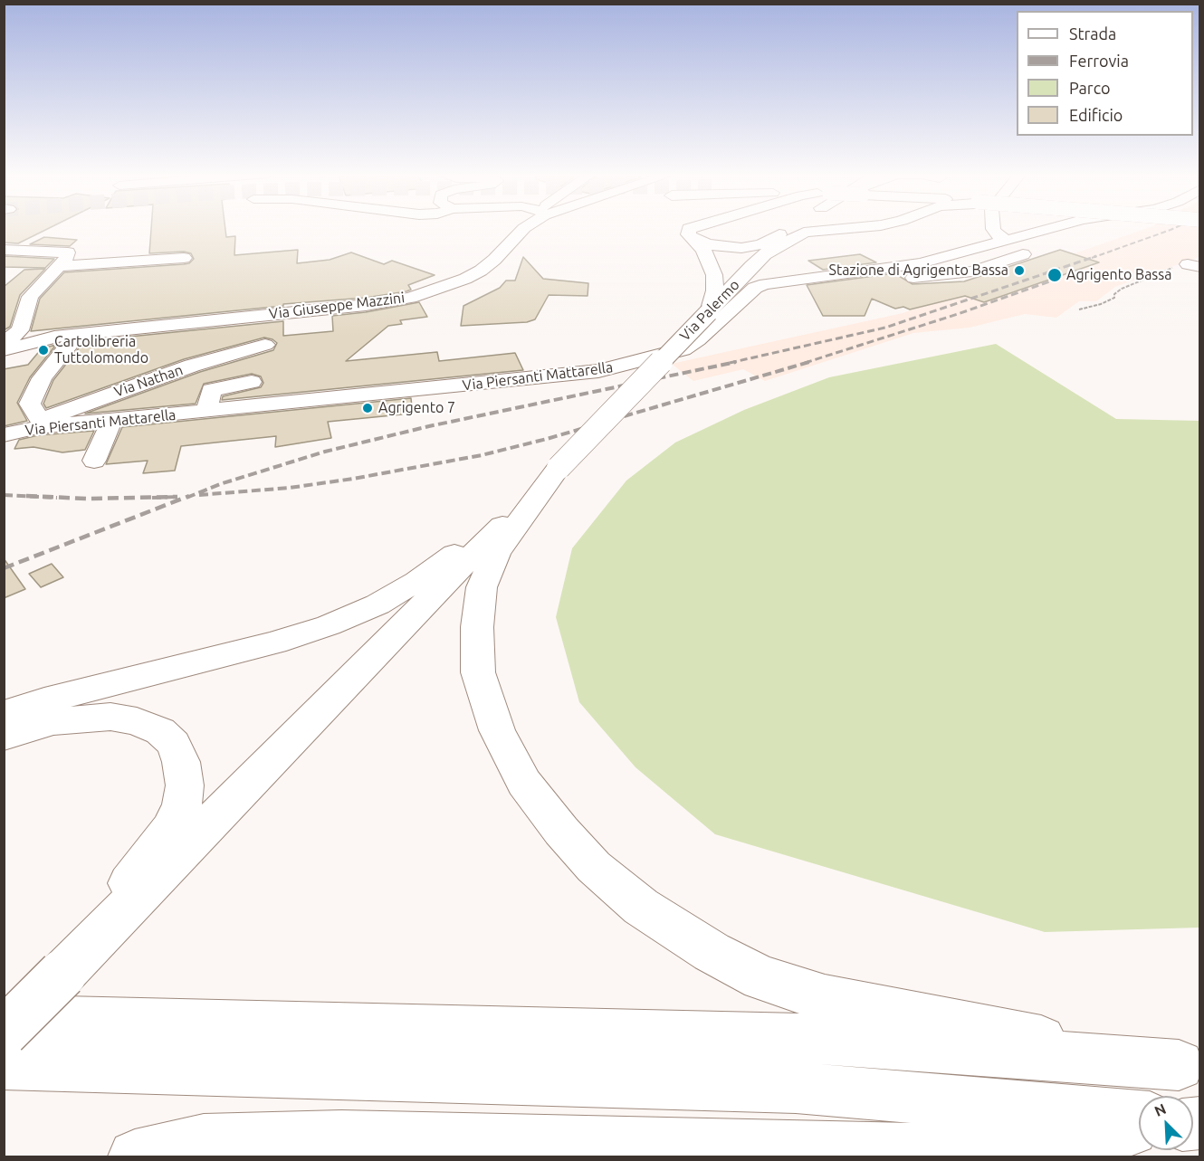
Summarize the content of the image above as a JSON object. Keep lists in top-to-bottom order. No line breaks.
{"streets":{"main road":["Via Palermo"],"street":["Via Giuseppe Mazzini","Via Piersanti Mattarella","Via Nathan"]},"crossings":[["Via Piersanti Mattarella","Via Nathan"]],"places":["Stazione di Agrigento Bassa","Agrigento Bassa","Cartolibreria Tuttolomondo","Agrigento 7"],"legend":["Strada","Ferrovia","Parco","Edificio"],"north":"top left"}
